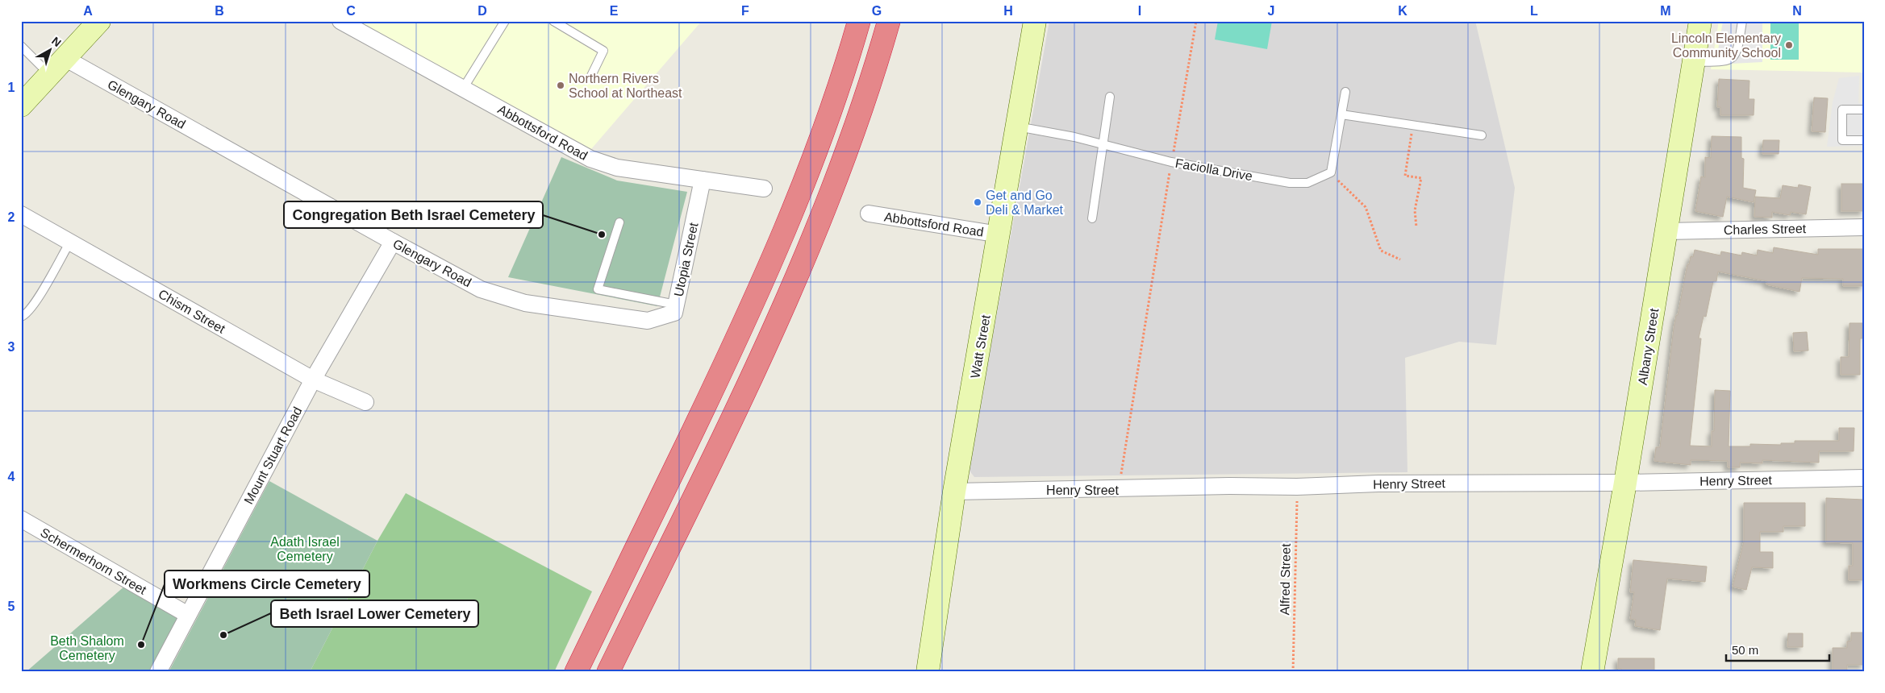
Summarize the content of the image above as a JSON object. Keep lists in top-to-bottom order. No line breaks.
{"streets":{"street":["Glengary Road","Abbottsford Road","Charles Street","Utopia Street","Chism Street","Watt Street","Albany Street","Mount Stuart Road","Henry Street","Schermerhorn Street"],"lane":["Faciolla Drive"],"path":["Alfred Street"]},"crossings":[["Glengary Road","Utopia Street"],["Glengary Road","Mount Stuart Road"],["Abbottsford Road","Utopia Street"],["Abbottsford Road","Watt Street"],["Faciolla Drive","Watt Street"],["Charles Street","Albany Street"],["Chism Street","Mount Stuart Road"],["Watt Street","Henry Street"],["Albany Street","Henry Street"],["Mount Stuart Road","Schermerhorn Street"],["Henry Street","Alfred Street"]],"parks":["Adath Israel Cemetery","Beth Shalom Cemetery"],"places":["Lincoln Elementary Community School","Northern Rivers School at Northeast","Get and Go Deli & Market","Congregation Beth Israel Cemetery","Beth Israel Lower Cemetery","Workmens Circle Cemetery"],"scale_bar":"50 m","north":"top right","grid":{"columns":["A","B","C","D","E","F","G","H","I","J","K","L","M","N"],"rows":["1","2","3","4","5"]}}
